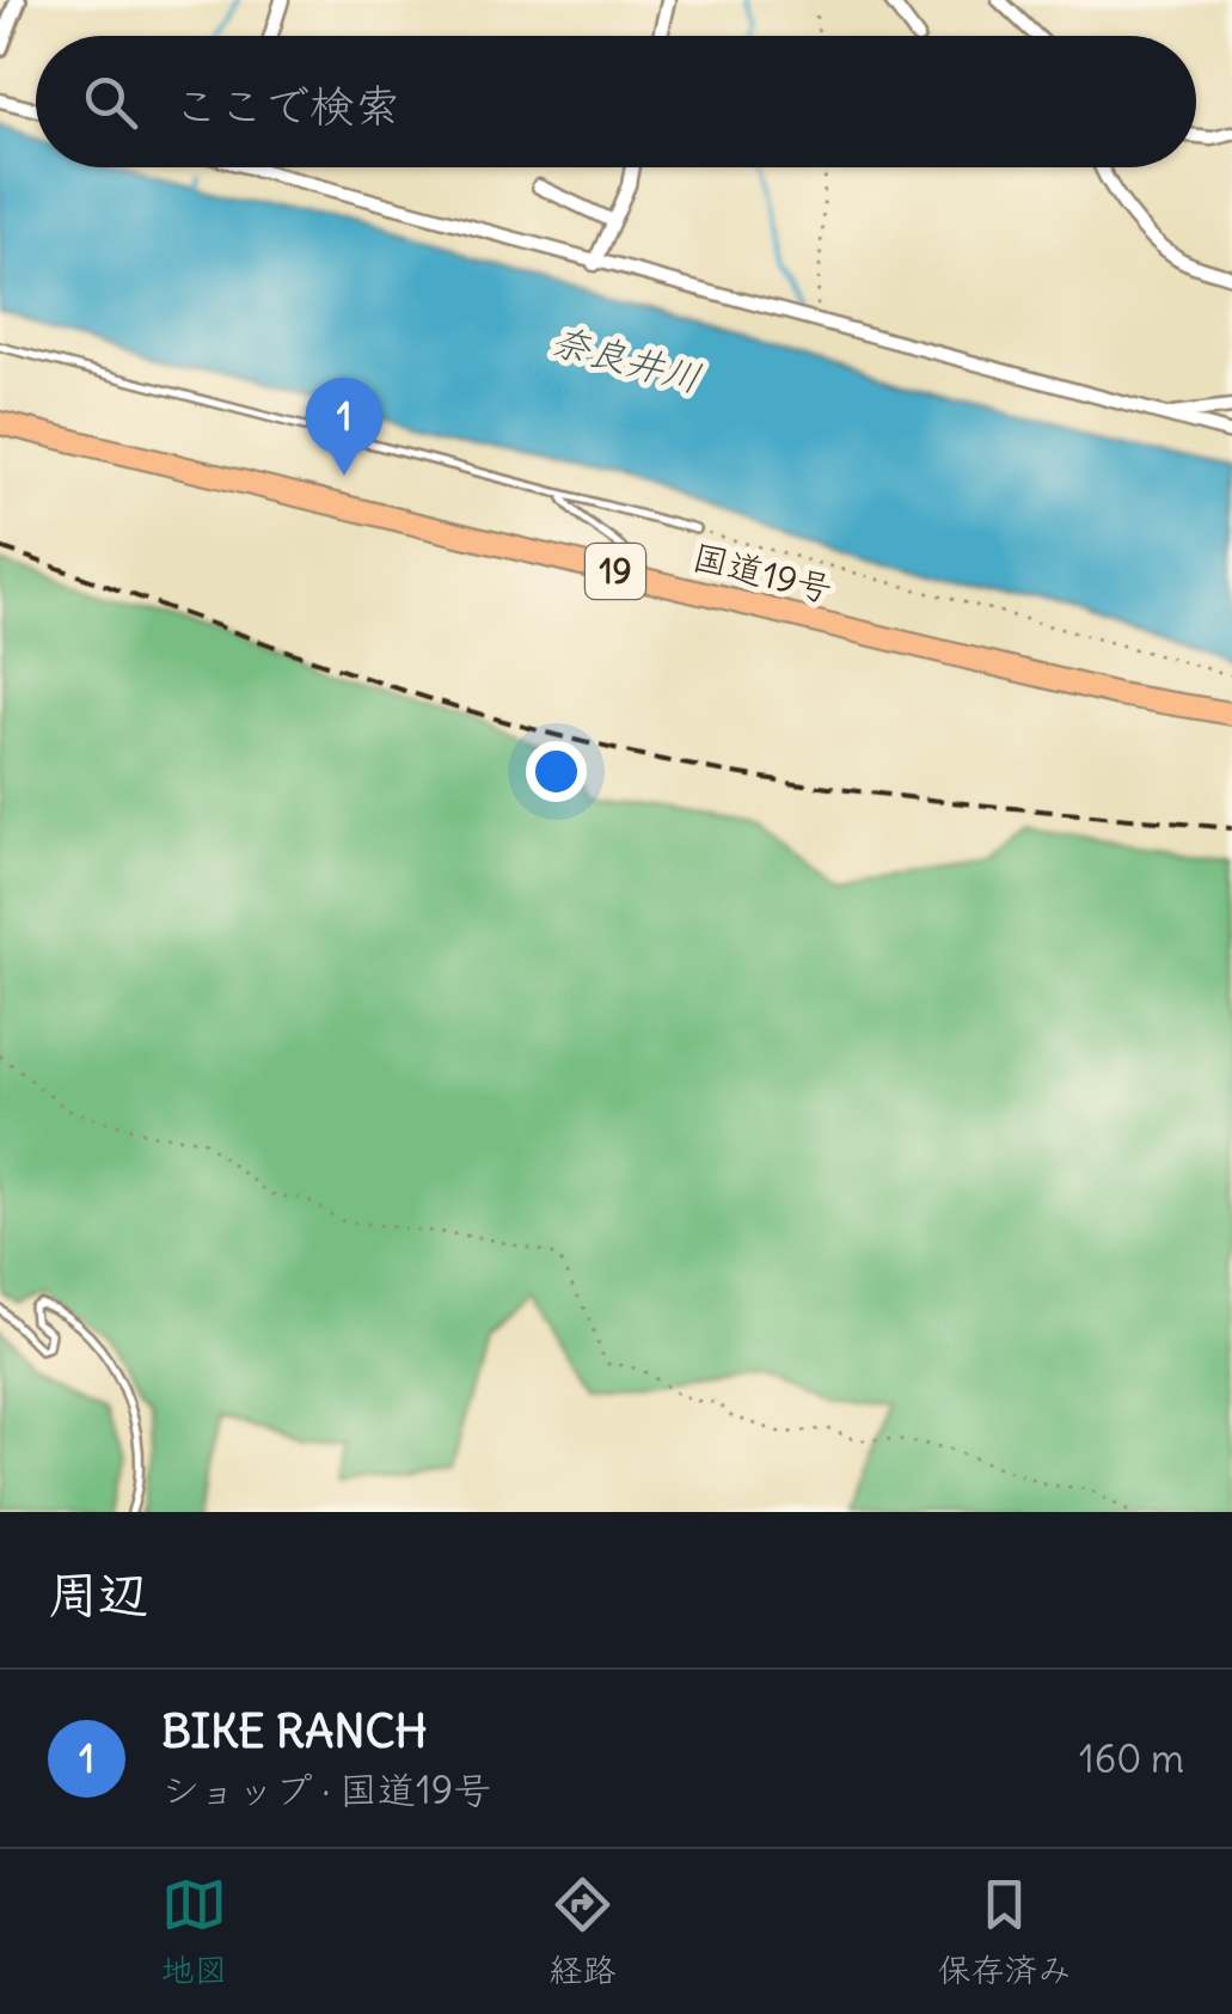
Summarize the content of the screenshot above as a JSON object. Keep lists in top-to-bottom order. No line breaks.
{"streets":{"highway":["19","国道19号"]},"water":["奈良井川"],"page":{"search":"ここで検索","pins":"1","heading":"周辺","list":[{"mark":"1","name":"BIKE RANCH","note":"ショップ · 国道19号","value":"160 m"}],"nav":["地図","経路","保存済み"]}}
